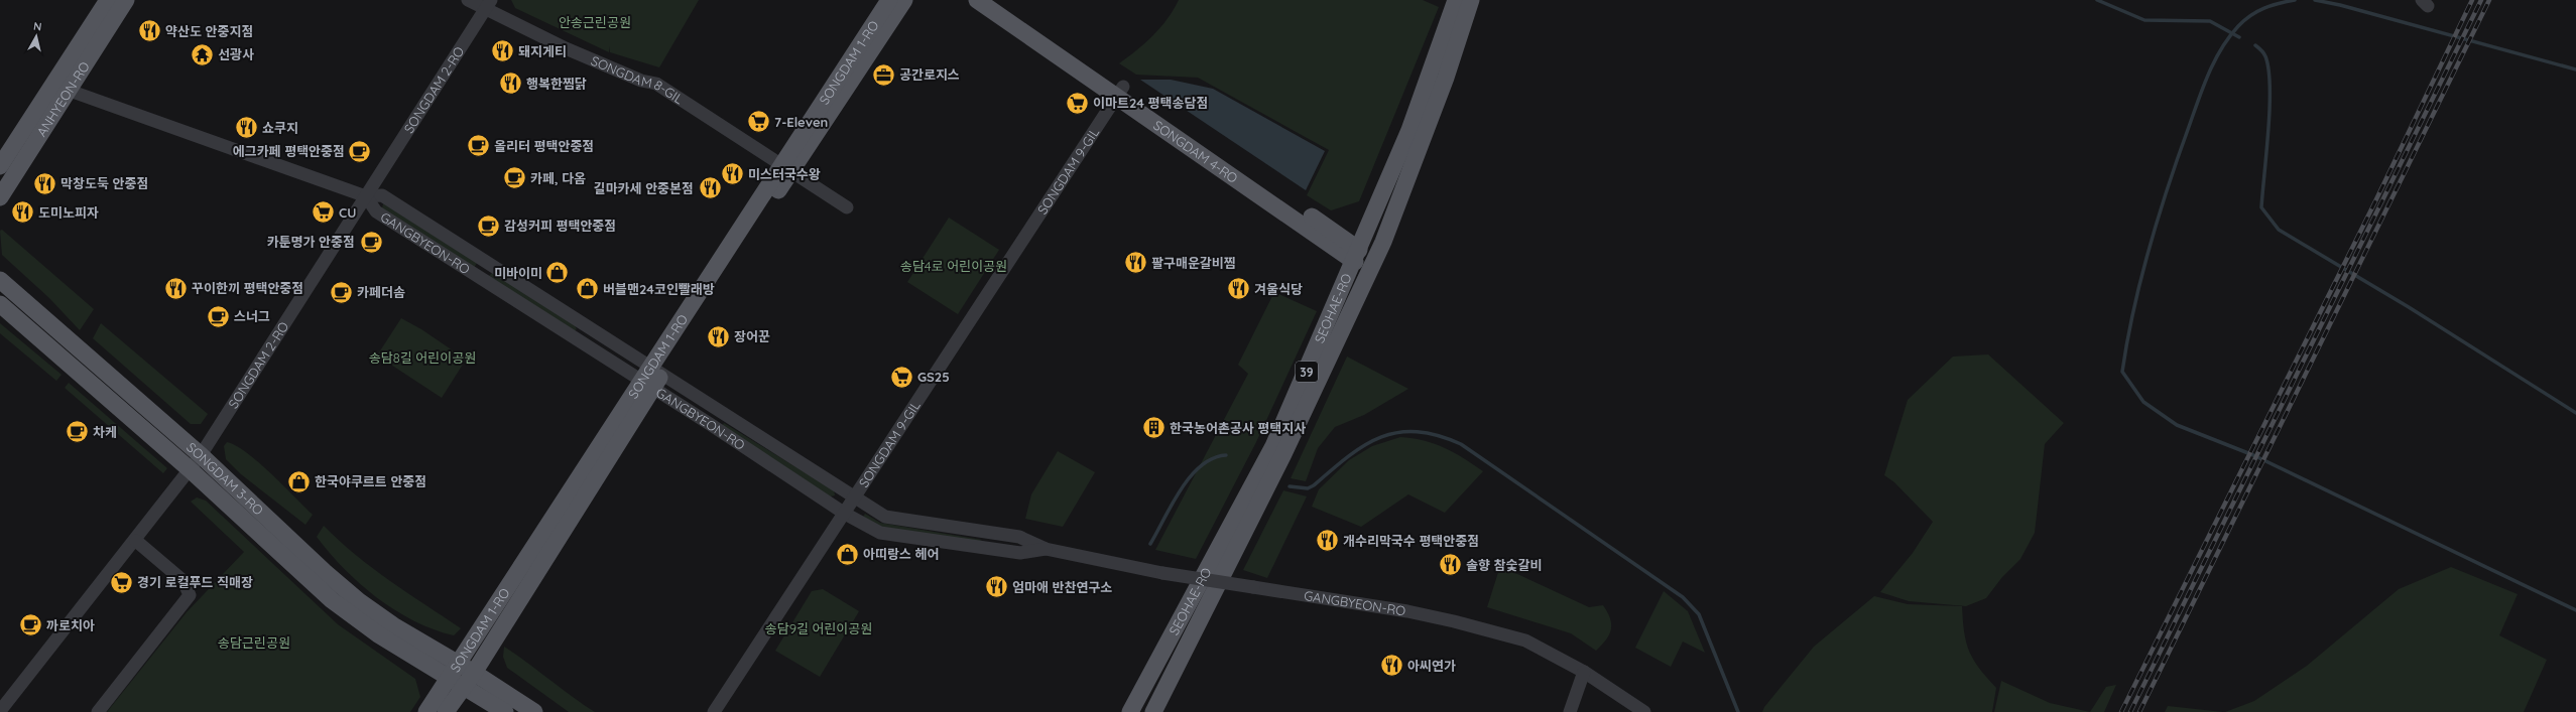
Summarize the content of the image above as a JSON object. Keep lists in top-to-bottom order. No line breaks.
{"streets":{"main road":["SONGDAM 1-RO","ANHYEON-RO","SONGDAM 4-RO","SEOHAE-RO","39","SONGDAM 3-RO"],"street":["SONGDAM 8-GIL","SONGDAM 2-RO","SONGDAM 9-GIL","GANGBYEON-RO"]},"crossings":[["SONGDAM 1-RO","SONGDAM 8-GIL"],["SONGDAM 1-RO","GANGBYEON-RO"],["SONGDAM 1-RO","SONGDAM 3-RO"],["SONGDAM 8-GIL","SONGDAM 2-RO"],["SONGDAM 2-RO","GANGBYEON-RO"],["SONGDAM 2-RO","SONGDAM 3-RO"],["ANHYEON-RO","GANGBYEON-RO"],["SONGDAM 4-RO","SONGDAM 9-GIL"],["SONGDAM 4-RO","SEOHAE-RO"],["SONGDAM 9-GIL","GANGBYEON-RO"]],"parks":["안송근린공원","송담4로 어린이공원","송담8길 어린이공원","송담9길 어린이공원","송담근린공원"],"places":{"restaurant":["약산도 안중지점","돼지게티","행복한찜닭","쇼쿠지","미스터국수왕","막창도둑 안중점","길마카세 안중본점","도미노피자","팔구매운갈비찜","꾸이한끼 평택안중점","겨울식당","장어꾼","개수리막국수 평택안중점","솔향 참숯갈비","엄마애 반찬연구소","아씨연가"],"temple":["선광사"],"office":["공간로지스"],"supermarket":["이마트24 평택송담점","7-Eleven","CU","GS25","경기 로컬푸드 직매장"],"cafe":["올리터 평택안중점","에그카페 평택안중점","카페, 다옴","감성커피 평택안중점","카툰명가 안중점","카페더솜","스너그","차케","까로치아"],"shop":["미바이미","버블맨24코인빨래방","한국야쿠르트 안중점","아띠랑스 헤어"],"building":["한국농어촌공사 평택지사"]},"north":"top"}
